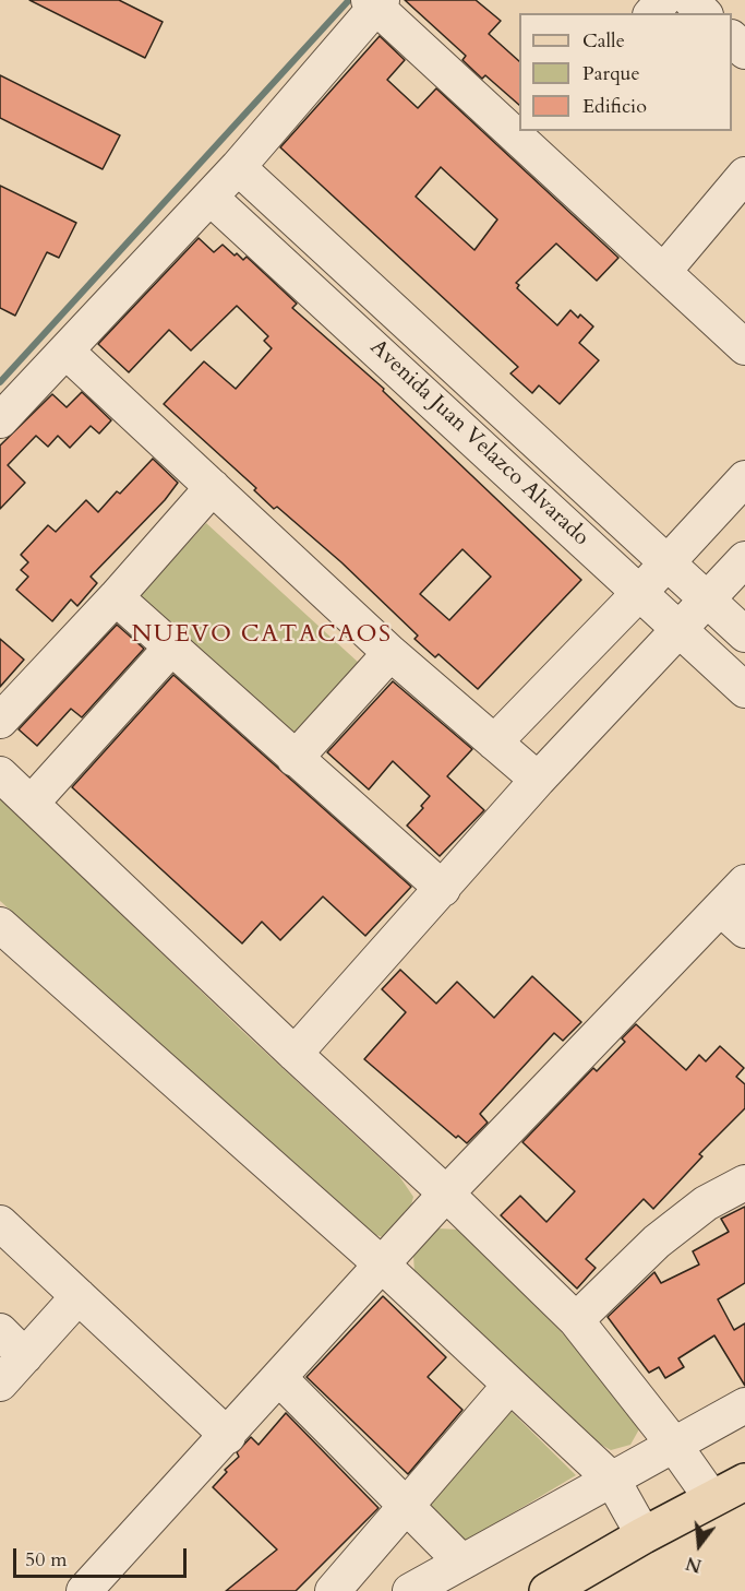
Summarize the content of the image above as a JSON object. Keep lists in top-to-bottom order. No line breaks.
{"streets":{"street":["Avenida Juan Velazco Alvarado"]},"districts":["NUEVO CATACAOS"],"legend":["Calle","Parque","Edificio"],"scale_bar":"50 m","north":"bottom"}
